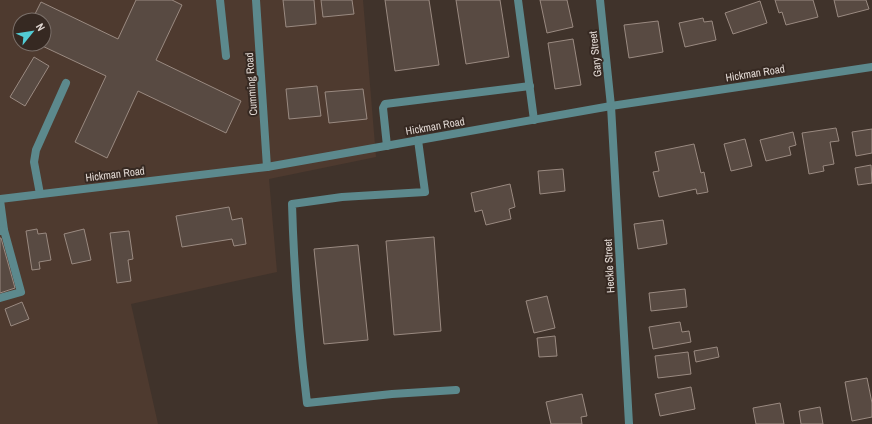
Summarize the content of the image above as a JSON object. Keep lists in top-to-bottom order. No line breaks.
{"streets":{"street":["Gary Street","Hickman Road","Cumming Road","Heckle Street"]},"crossings":[["Gary Street","Hickman Road"],["Gary Street","Heckle Street"],["Hickman Road","Cumming Road"],["Hickman Road","Heckle Street"]],"north":"top right"}
